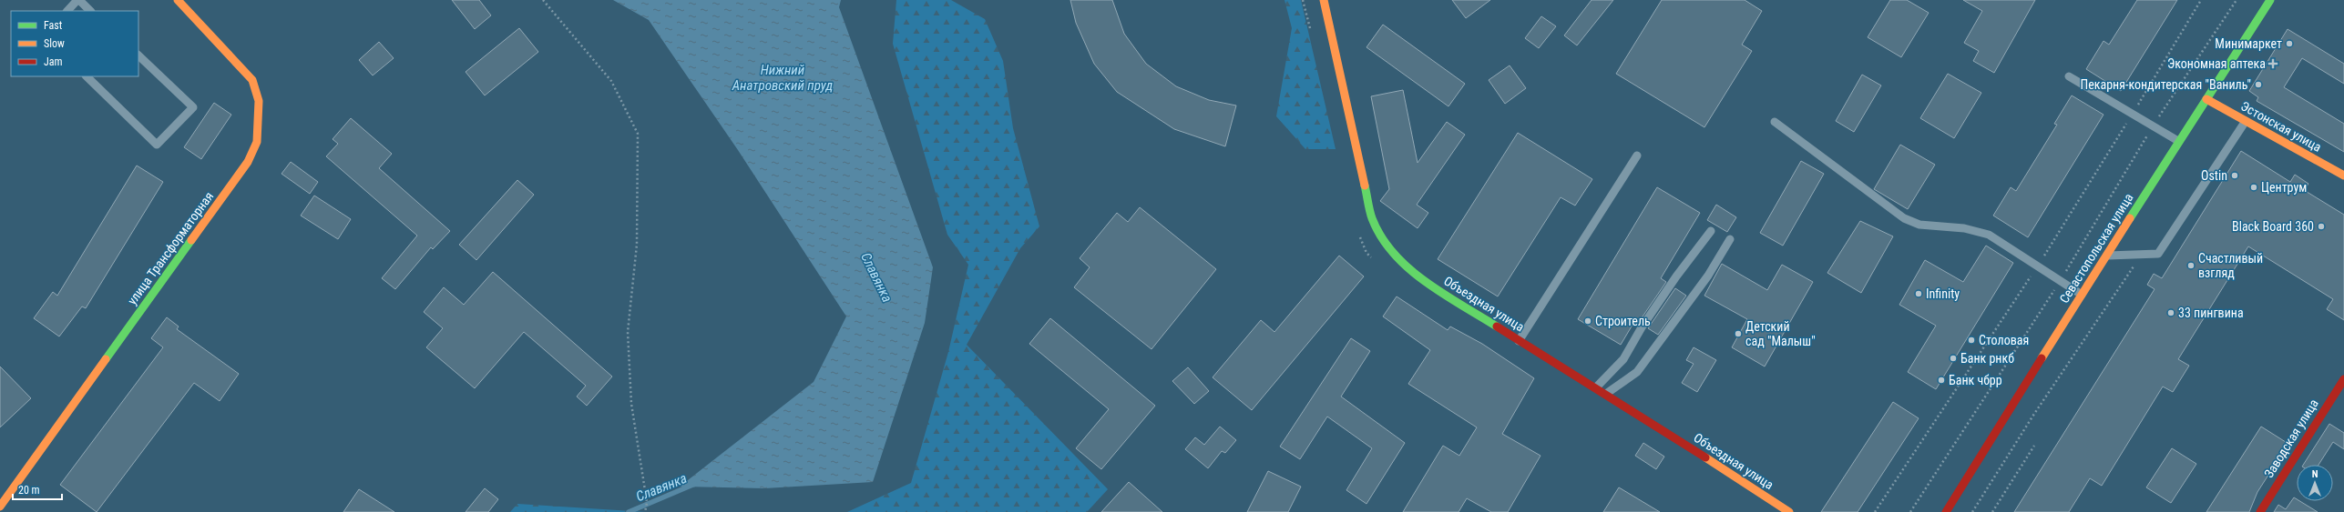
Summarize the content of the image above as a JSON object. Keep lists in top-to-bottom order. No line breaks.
{"streets":{"main road":["Эстонская улица","улица Трансформаторная","Севастопольская улица","Объездная улица","Заводская улица"]},"crossings":[["Эстонская улица","Севастопольская улица"]],"water":["Нижний Анатровский пруд","Славянка"],"places":{"other":["Минимаркет","Пекарня-кондитерская \"Ваниль\"","Ostin","Центрум","Black Board 360","Счастливый взгляд","Infinity","33 пингвина","Строитель","Детский сад \"Малыш\"","Столовая","Банк рнкб","Банк чбрр"],"health":["Экономная аптека"]},"legend":["Fast","Slow","Jam"],"scale_bar":"20 m","north":"top"}
